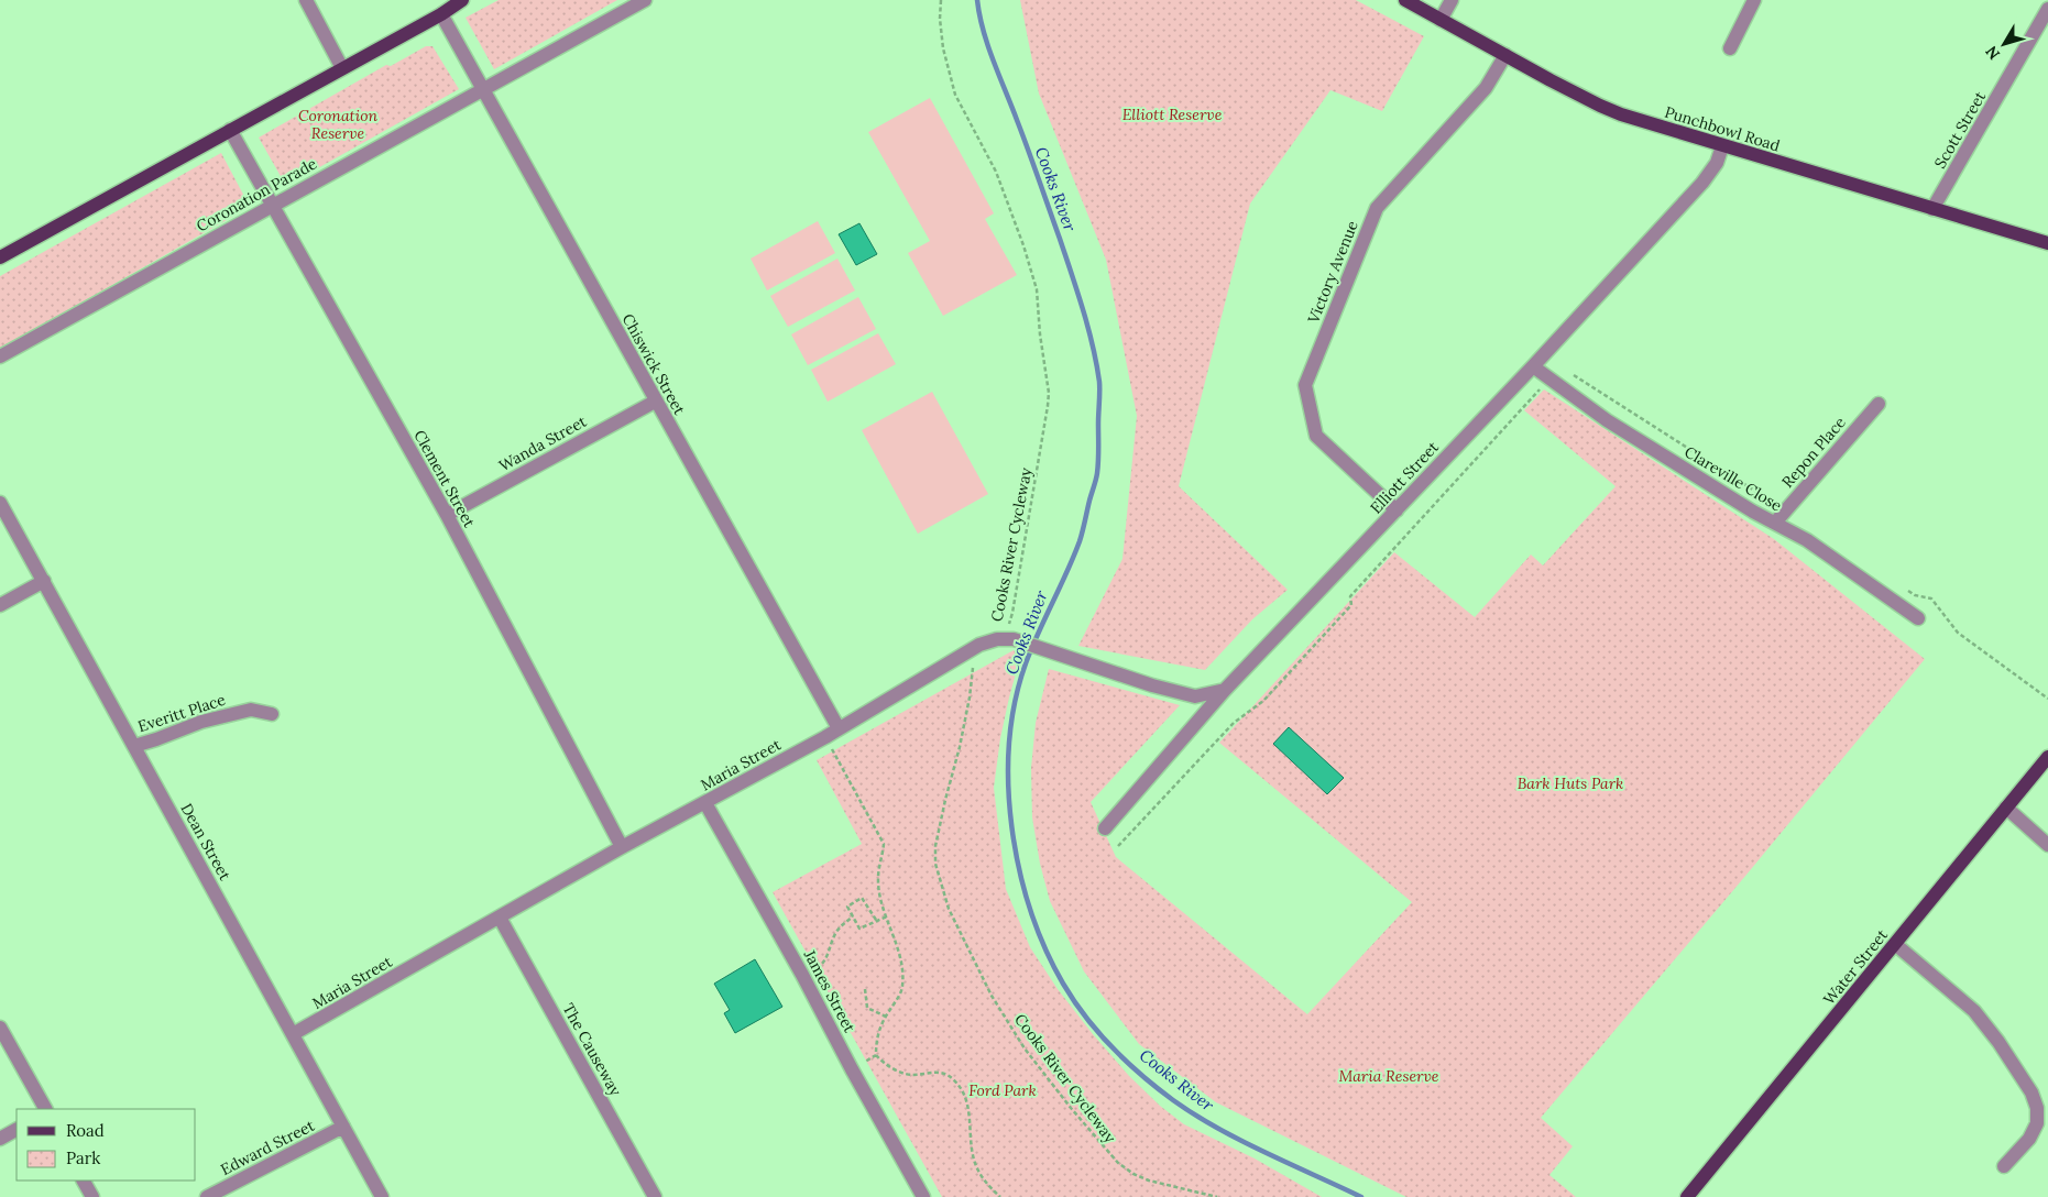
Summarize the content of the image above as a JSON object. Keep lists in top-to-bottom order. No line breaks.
{"streets":{"main road":["Punchbowl Road","Water Street"],"street":["Scott Street","Coronation Parade","Victory Avenue","Chiswick Street","Wanda Street","Repon Place","Elliott Street","Clement Street","Clareville Close","Everitt Place","Maria Street","Dean Street","James Street","The Causeway","Edward Street"],"path":["Cooks River Cycleway"]},"crossings":[["Punchbowl Road","Scott Street"],["Punchbowl Road","Victory Avenue"],["Punchbowl Road","Elliott Street"],["Coronation Parade","Chiswick Street"],["Coronation Parade","Clement Street"],["Victory Avenue","Elliott Street"],["Chiswick Street","Wanda Street"],["Chiswick Street","Maria Street"],["Wanda Street","Clement Street"],["Repon Place","Clareville Close"],["Elliott Street","Clareville Close"],["Clement Street","Maria Street"],["Cooks River Cycleway","Maria Street"],["Everitt Place","Dean Street"],["Maria Street","Dean Street"],["Maria Street","James Street"],["Maria Street","The Causeway"],["Dean Street","Edward Street"]],"water":["Cooks River"],"parks":["Elliott Reserve","Coronation Reserve","Bark Huts Park","Maria Reserve","Ford Park"],"legend":["Road","Park"],"north":"bottom left"}
